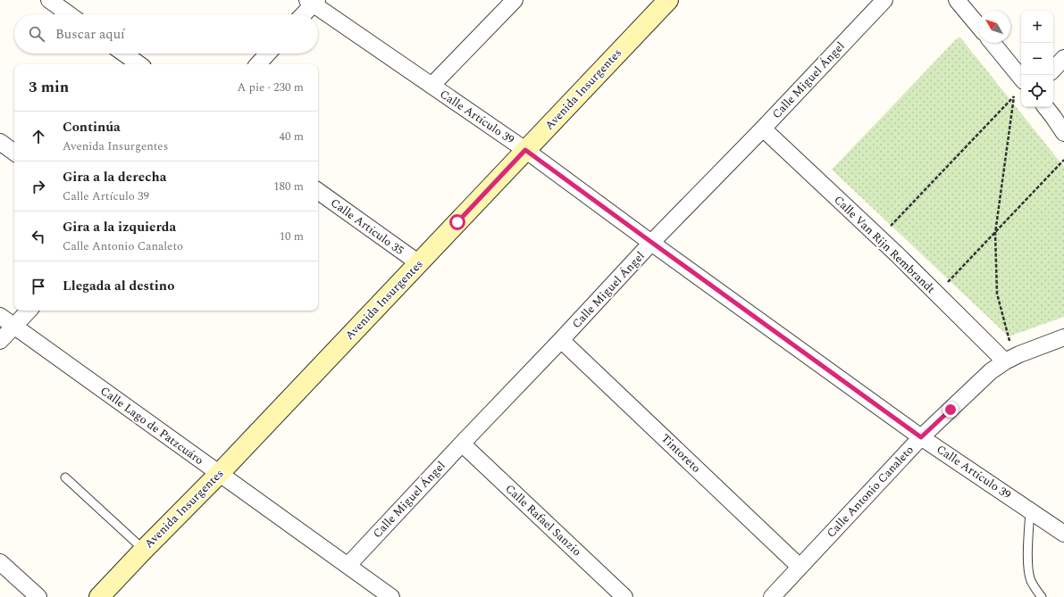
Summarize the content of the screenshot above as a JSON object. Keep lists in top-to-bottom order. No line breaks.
{"streets":{"street":["Calle Miguel Ángel","Avenida Insurgentes","Calle Artículo 39","Calle Artículo 35","Calle Van Rijn Rembrandt","Calle Lago de Patzcuáro","Tintoreto","Calle Antonio Canaleto","Calle Rafael Sanzio"]},"crossings":[["Calle Miguel Ángel","Calle Artículo 39"],["Calle Miguel Ángel","Calle Van Rijn Rembrandt"],["Calle Miguel Ángel","Calle Lago de Patzcuáro"],["Calle Miguel Ángel","Tintoreto"],["Calle Miguel Ángel","Calle Rafael Sanzio"],["Avenida Insurgentes","Calle Artículo 39"],["Avenida Insurgentes","Calle Artículo 35"],["Avenida Insurgentes","Calle Lago de Patzcuáro"],["Calle Artículo 39","Calle Antonio Canaleto"],["Calle Van Rijn Rembrandt","Calle Antonio Canaleto"],["Tintoreto","Calle Antonio Canaleto"]],"north":"top left","page":{"map_buttons":["+","−"],"search":"Buscar aquí","heading":["3 min","A pie · 230 m"],"list":[["Continúa","Avenida Insurgentes","40 m"],["Gira a la derecha","Calle Artículo 39","180 m"],["Gira a la izquierda","Calle Antonio Canaleto","10 m"],"Llegada al destino"]}}
